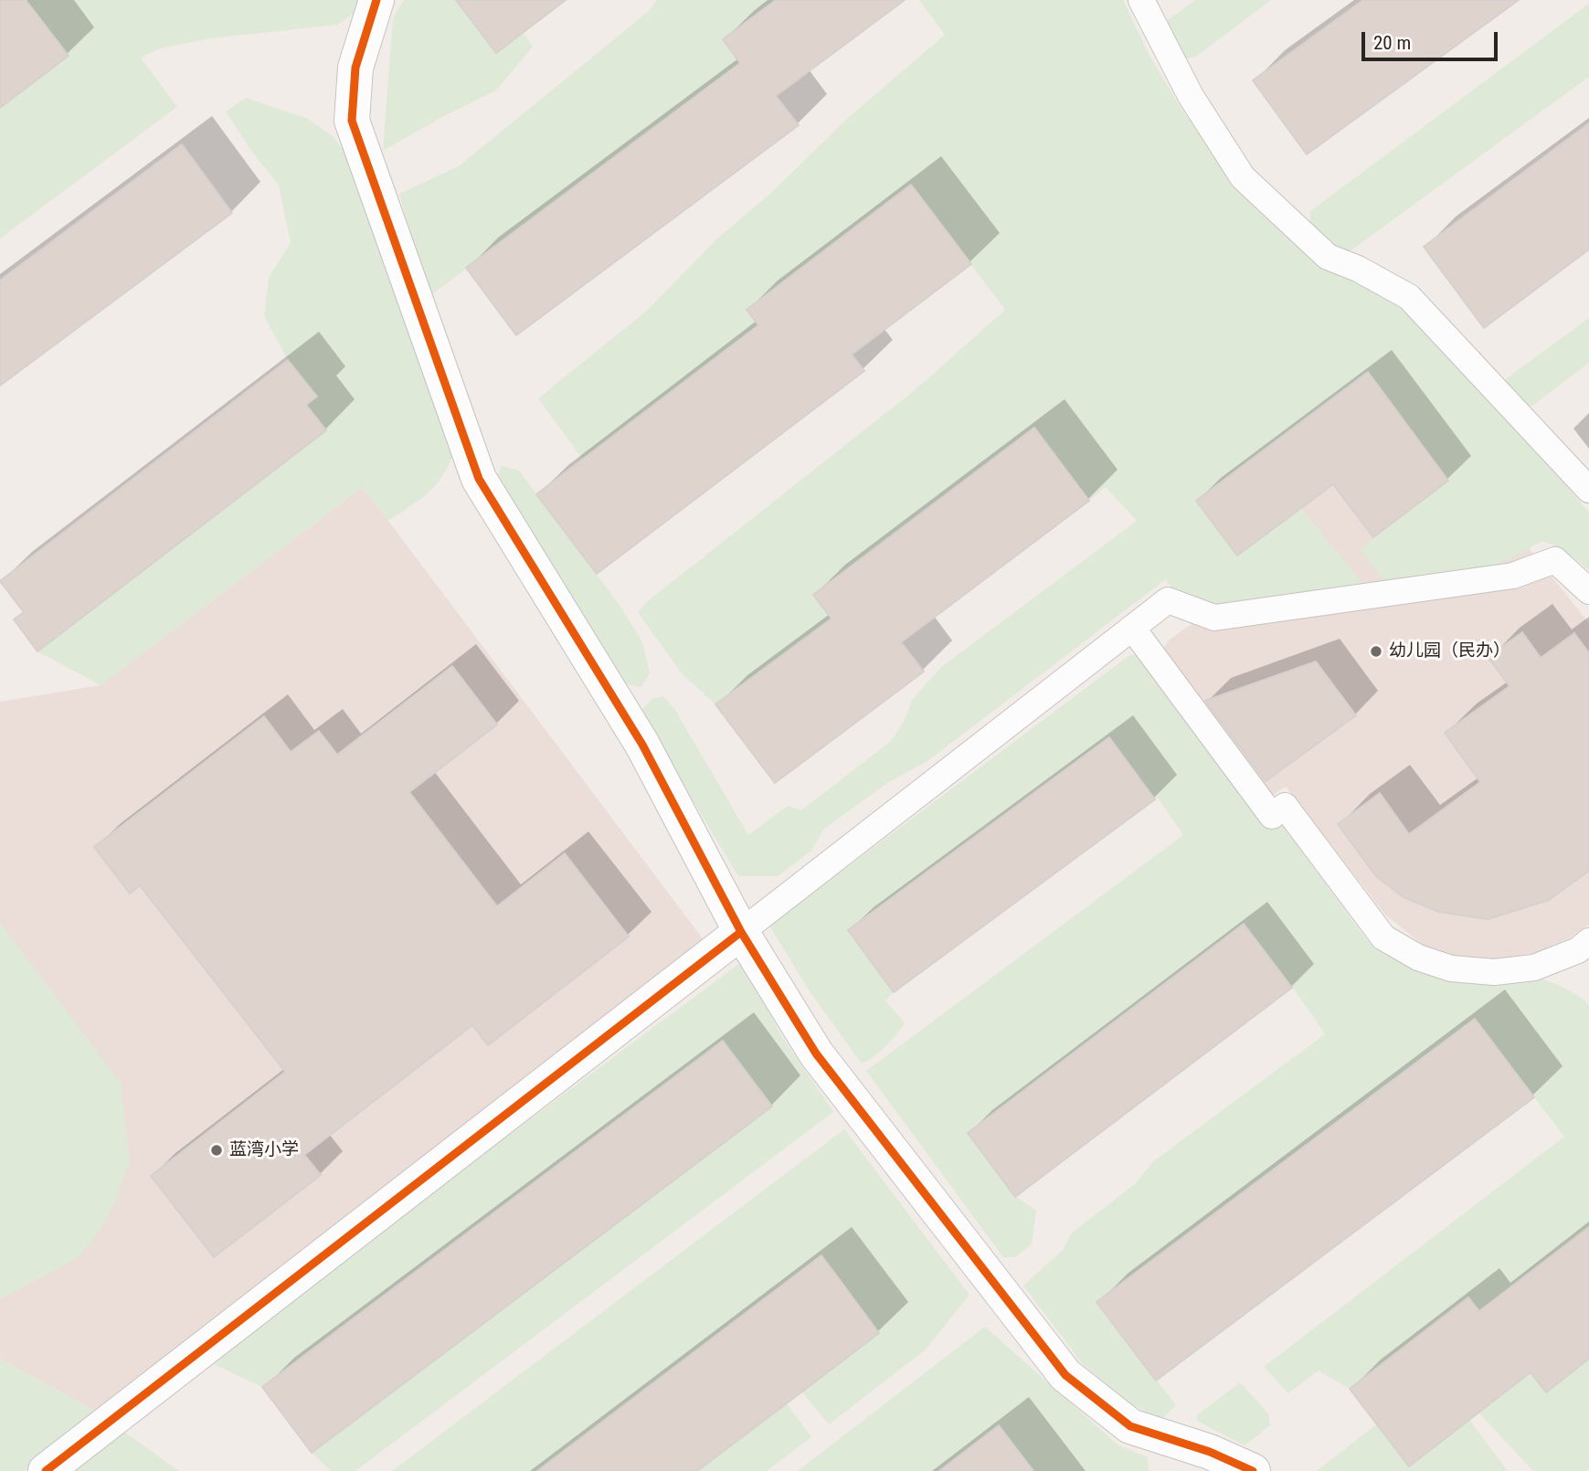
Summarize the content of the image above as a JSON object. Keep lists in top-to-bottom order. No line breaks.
{"places":["幼儿园（民办）","蓝湾小学"],"scale_bar":"20 m"}
